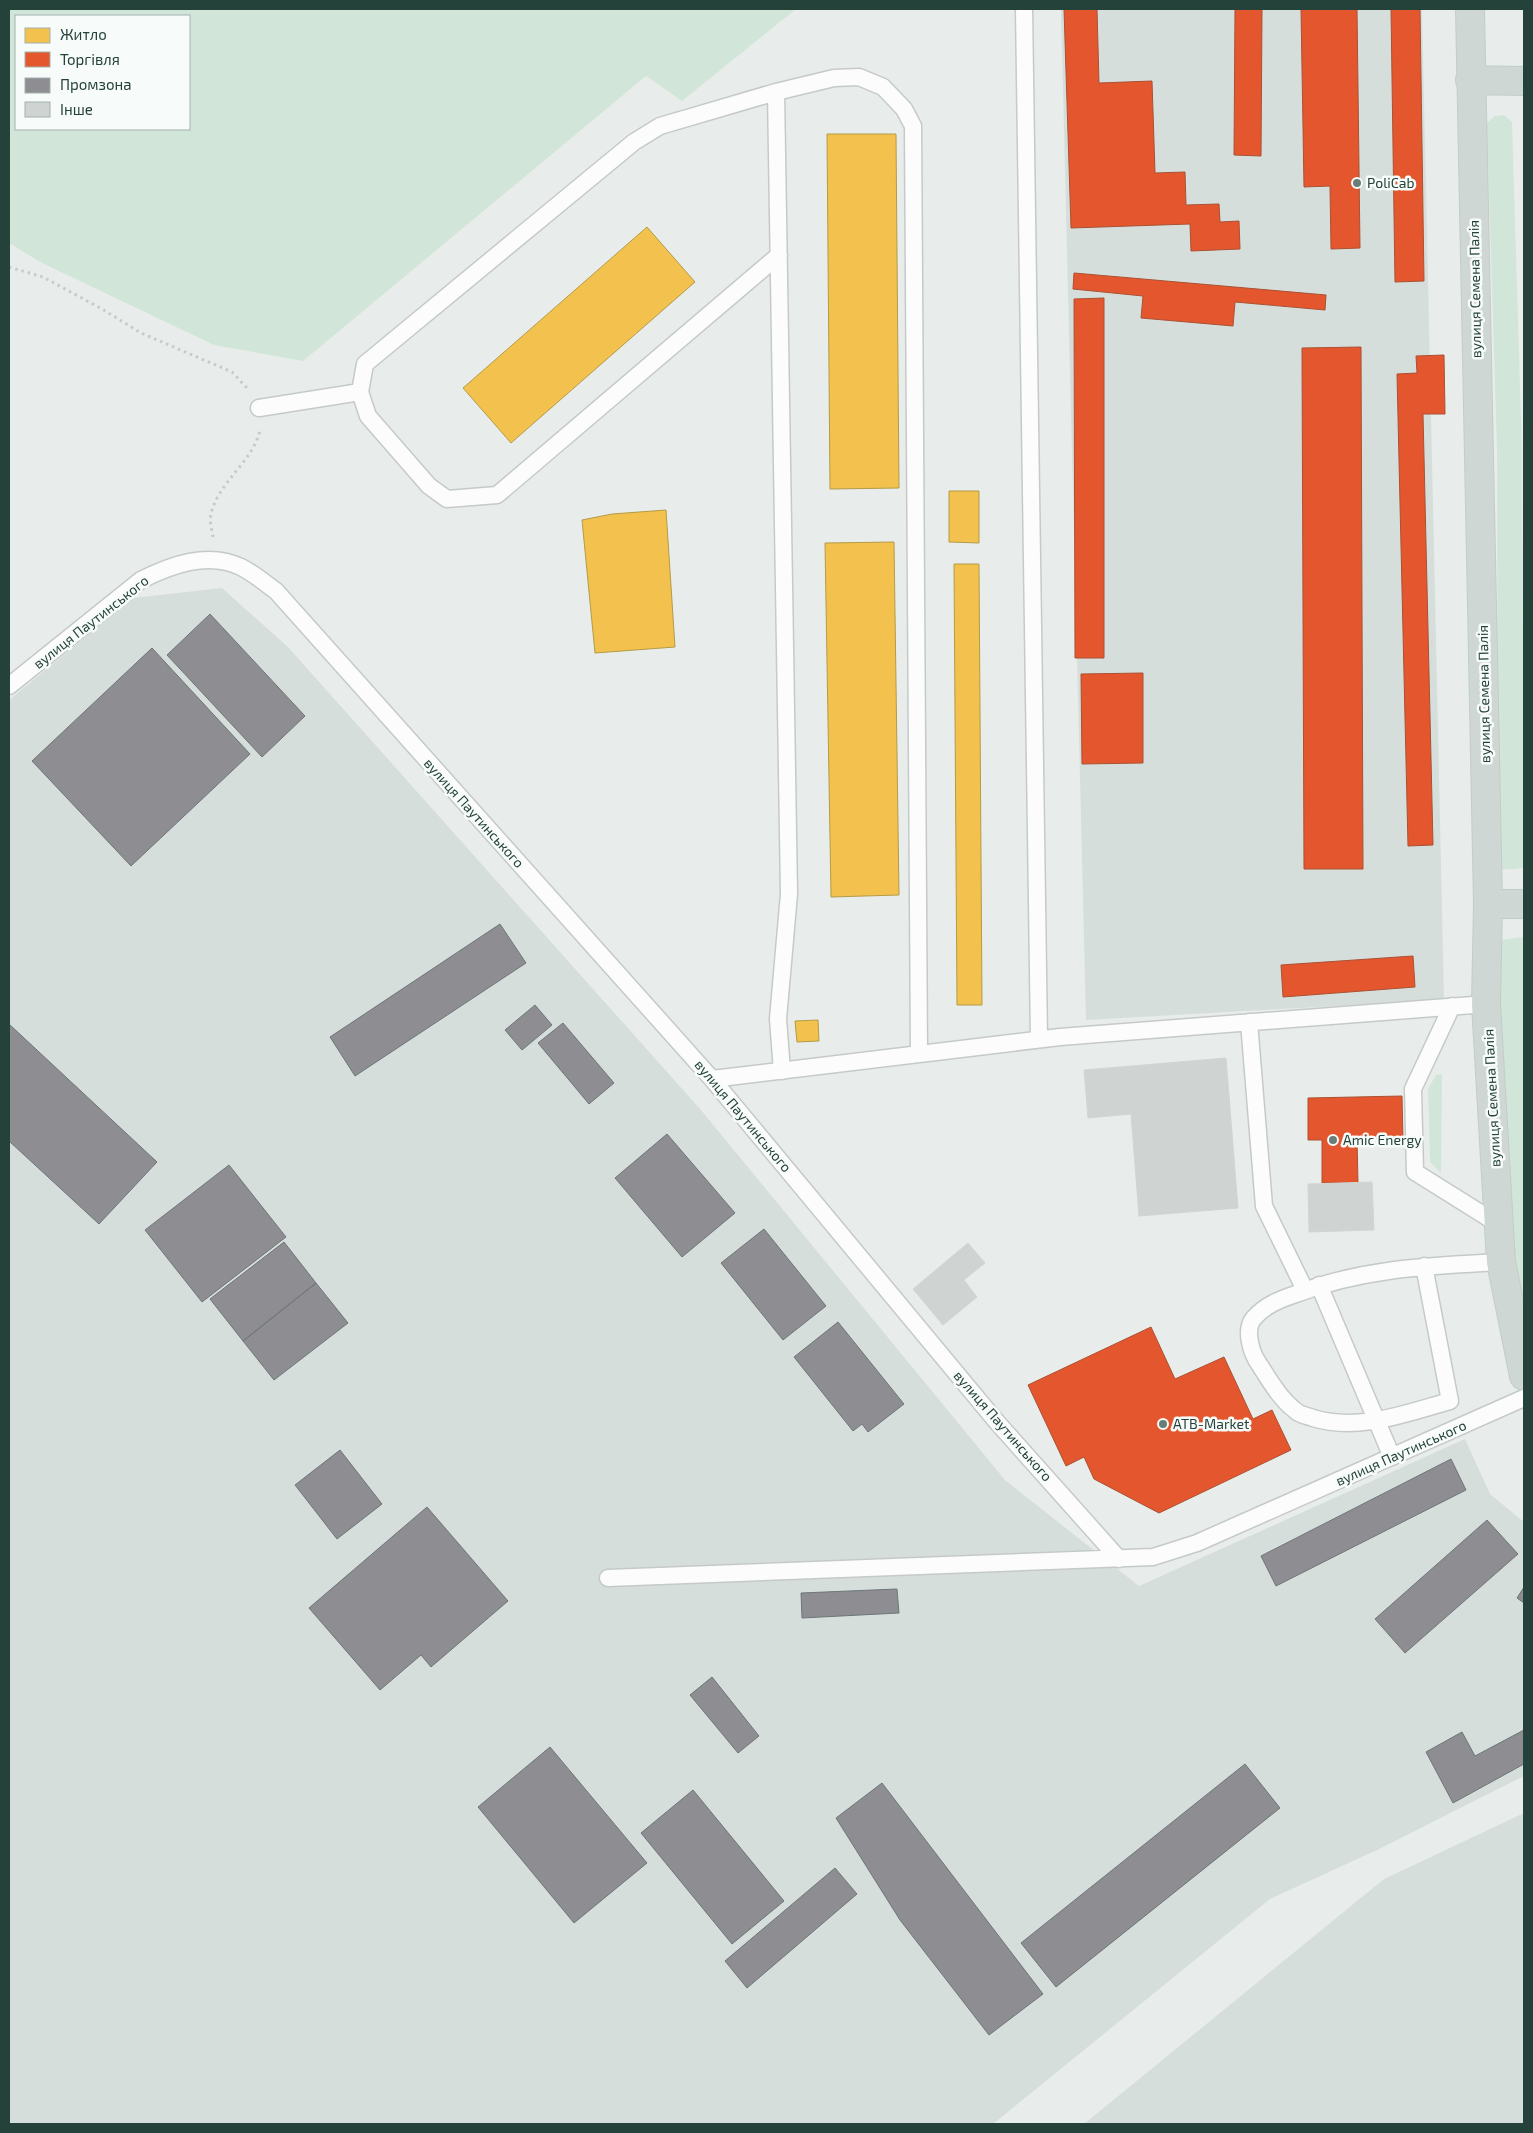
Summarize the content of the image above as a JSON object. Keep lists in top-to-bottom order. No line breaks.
{"streets":{"main road":["вулиця Семена Палія"],"lane":["вулиця Паутинського"]},"places":["PoliCab","Amic Energy","ATB-Market"],"legend":["Житло","Торгівля","Промзона","Інше"]}
